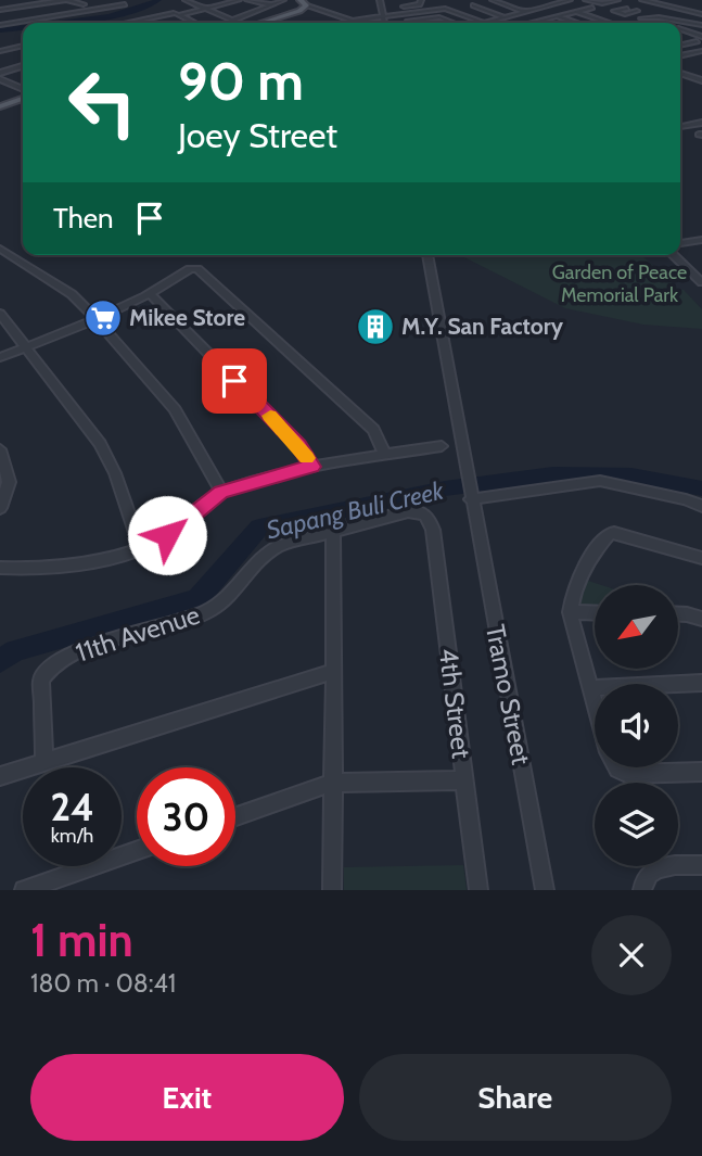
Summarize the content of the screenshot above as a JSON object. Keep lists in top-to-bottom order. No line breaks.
{"streets":{"street":["11th Avenue","Tramo Street","4th Street"]},"crossings":[["11th Avenue","4th Street"]],"water":["Sapang Buli Creek"],"parks":["Garden of Peace Memorial Park"],"places":{"supermarket":["Mikee Store"],"building":["M.Y. San Factory"]},"north":"bottom left","page":{"turn":["90 m","Joey Street"],"then":"Then","speed":"24 km/h","limit":"30","heading":["1 min","180 m · 08:41"],"buttons":["Exit","Share"]}}
